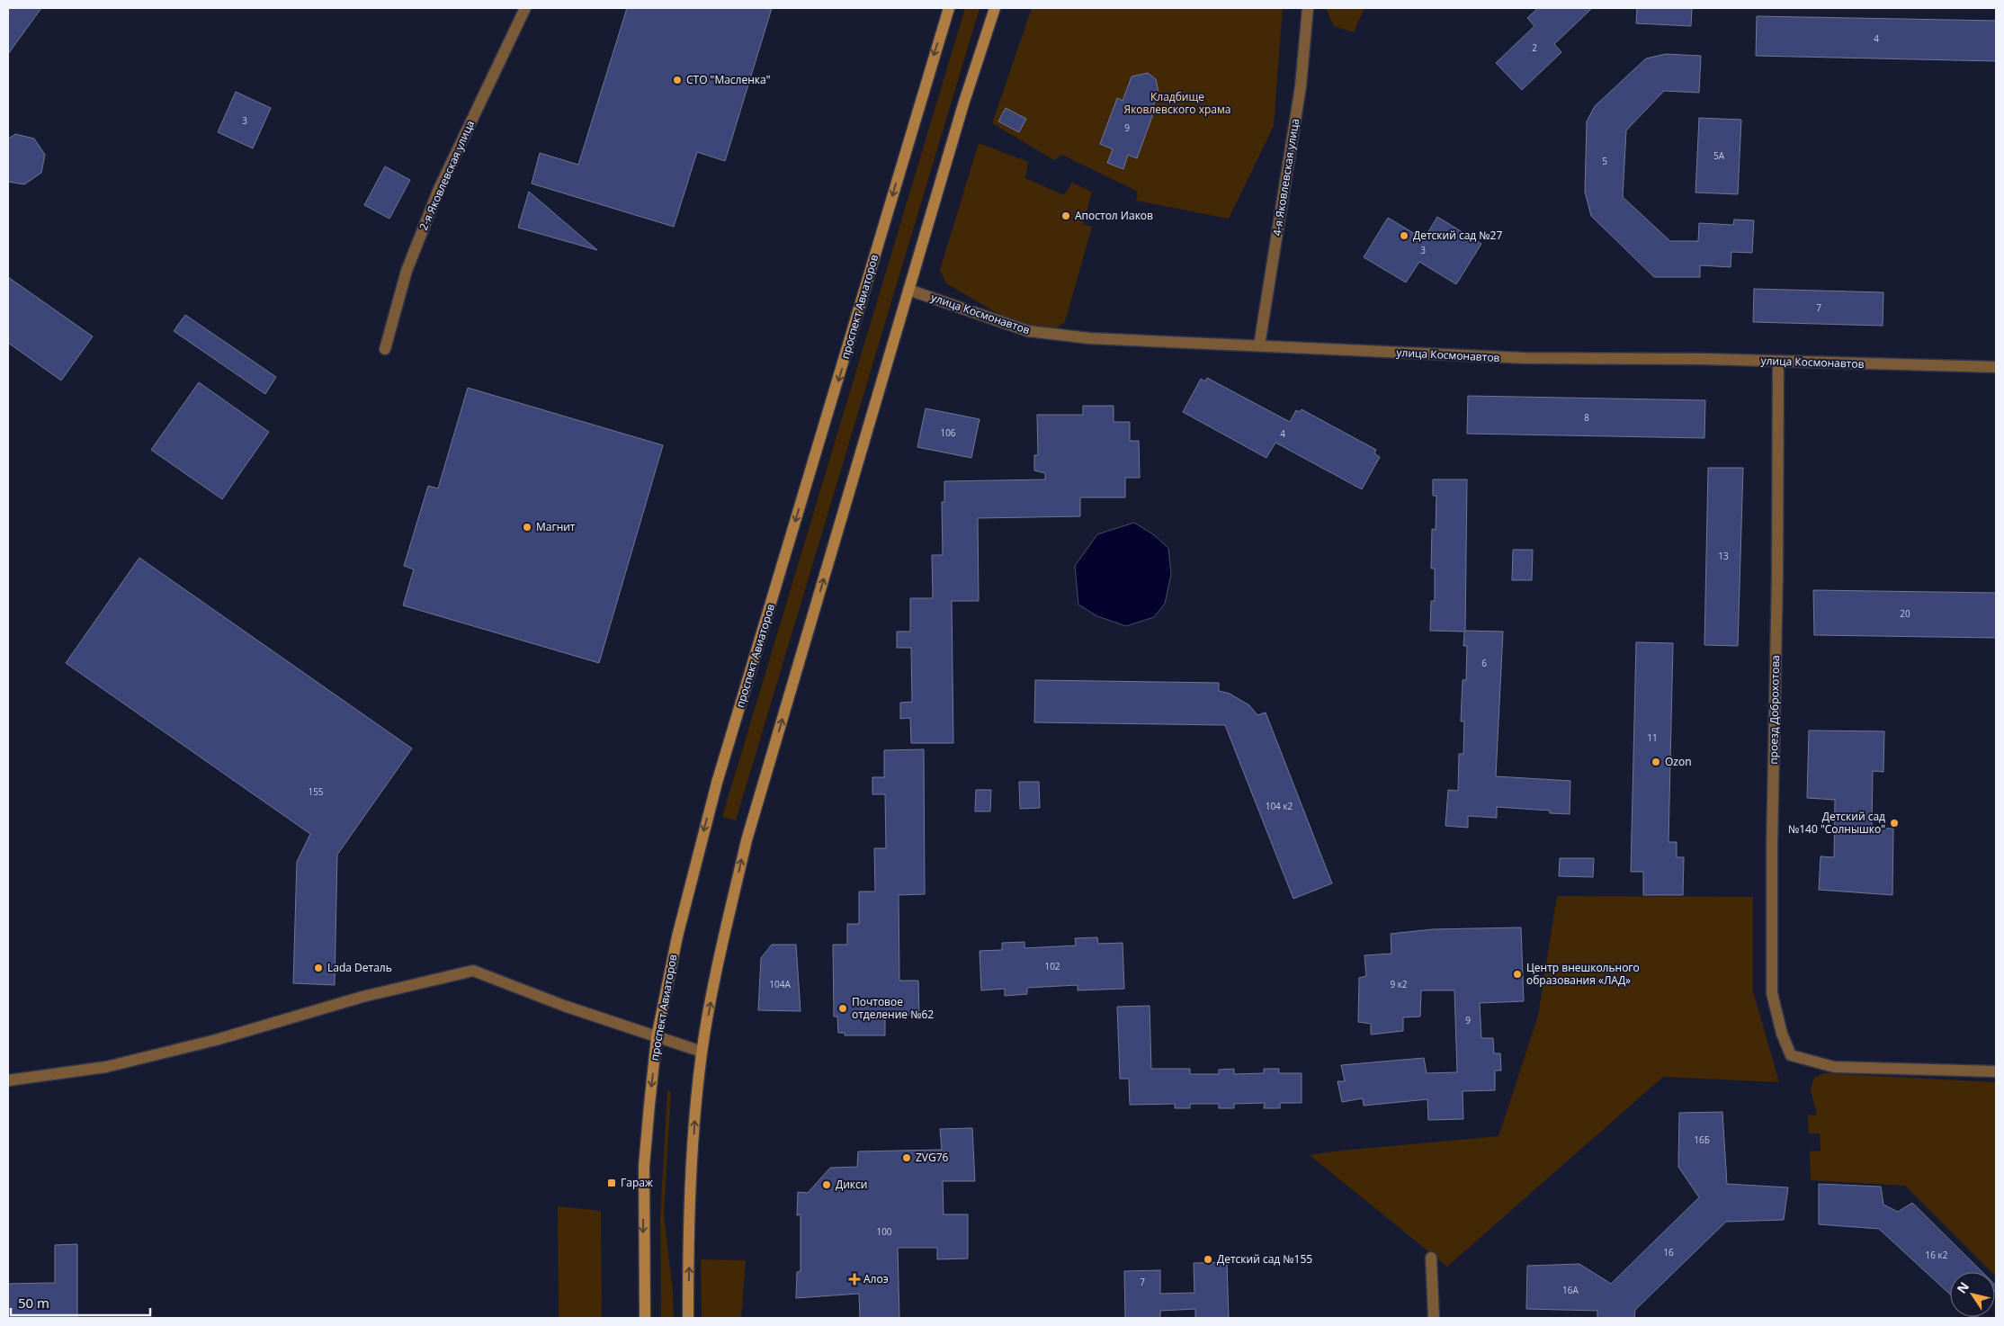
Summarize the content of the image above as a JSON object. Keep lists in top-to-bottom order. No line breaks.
{"streets":{"main road":["проспект Авиаторов"],"street":["2-я Яковлевская улица","4-я Яковлевская улица","улица Космонавтов","проезд Доброхотова"]},"crossings":[["4-я Яковлевская улица","улица Космонавтов"],["улица Космонавтов","проезд Доброхотова"]],"parks":["Кладбище Яковлевского храма"],"places":{"other":["СТО \"Масленка\"","Апостол Иаков","Детский сад №27","Магнит","Ozon","Детский сад №140 \"Солнышко\"","Lada Dеталь","Центр внешкольного образования «ЛАД»","Почтовое отделение №62","ZVG76","Дикси","Детский сад №155"],"transit":["Гараж"],"health":["Алоэ"]},"house_numbers":["4","2","3","9","5А","5","3","7","8","106","4","13","20","6","11","155","104 к2","102","104А","9 к2","9","16Б","100","16","16 к2","7","16А"],"scale_bar":"50 m","north":"top left"}
